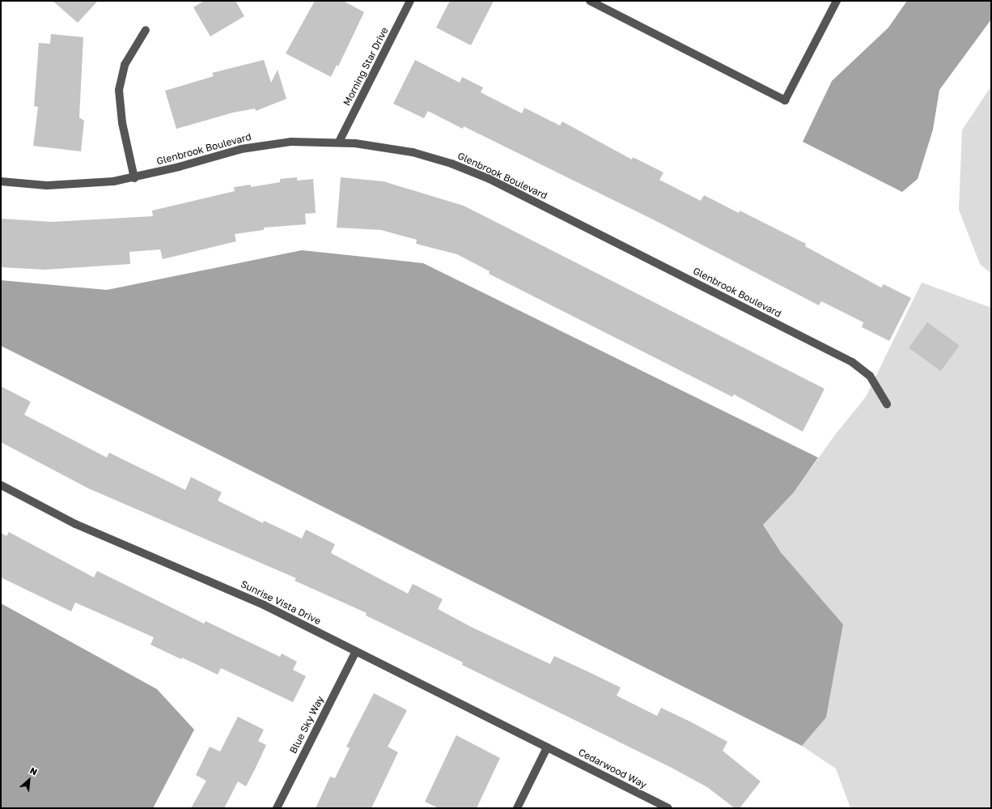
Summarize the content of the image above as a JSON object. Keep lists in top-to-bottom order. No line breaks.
{"streets":{"street":["Morning Star Drive","Glenbrook Boulevard","Sunrise Vista Drive","Blue Sky Way","Cedarwood Way"]},"crossings":[["Morning Star Drive","Glenbrook Boulevard"],["Sunrise Vista Drive","Blue Sky Way"],["Sunrise Vista Drive","Cedarwood Way"]],"north":"top right"}
